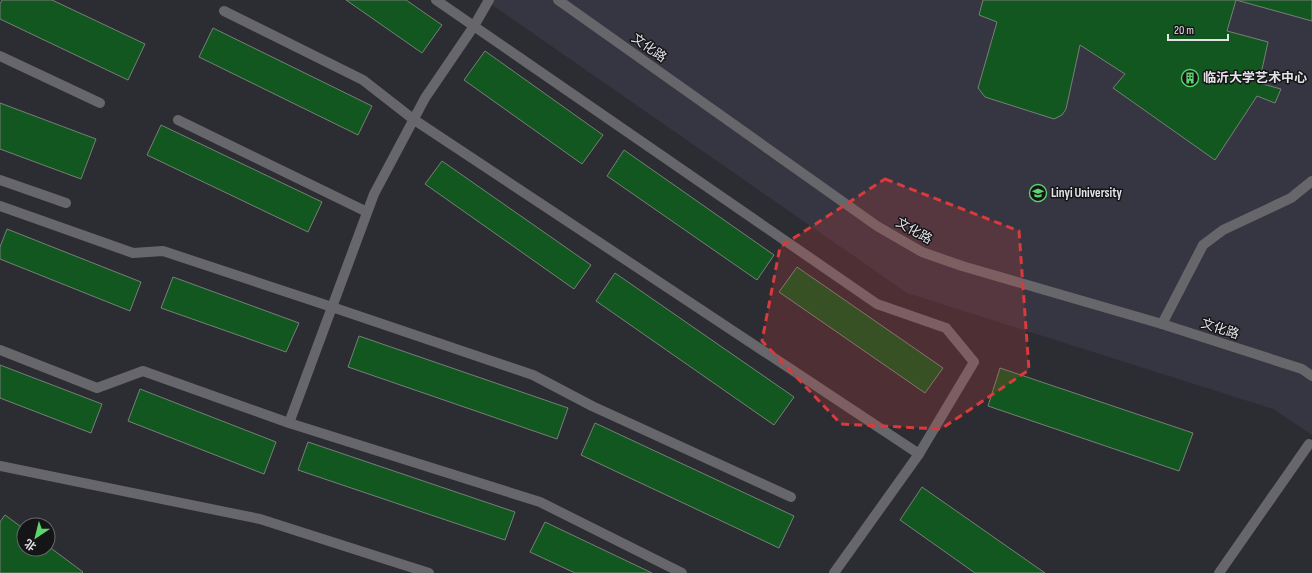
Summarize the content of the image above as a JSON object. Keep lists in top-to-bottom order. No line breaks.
{"streets":{"street":["文化路"]},"places":{"building":["临沂大学艺术中心"],"school or university":["Linyi University"]},"scale_bar":"20 m","north":"bottom left"}
